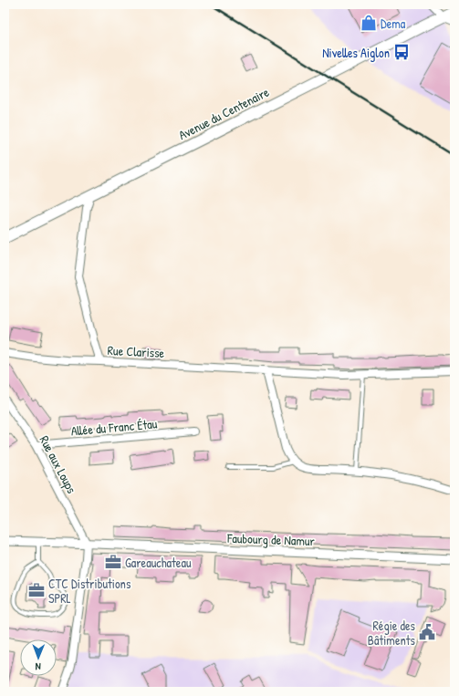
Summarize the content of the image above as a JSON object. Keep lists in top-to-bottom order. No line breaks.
{"streets":{"main road":["Avenue du Centenaire"],"street":["Rue Clarisse","Allée du Franc Étau","Rue aux Loups","Faubourg de Namur"]},"crossings":[["Allée du Franc Étau","Rue aux Loups"],["Rue aux Loups","Faubourg de Namur"]],"places":{"shop":["Dema"],"bus stop":["Nivelles Aiglon"],"office":["Gareauchateau","CTC Distributions SPRL"],"public building":["Régie des Bâtiments"]},"north":"bottom"}
